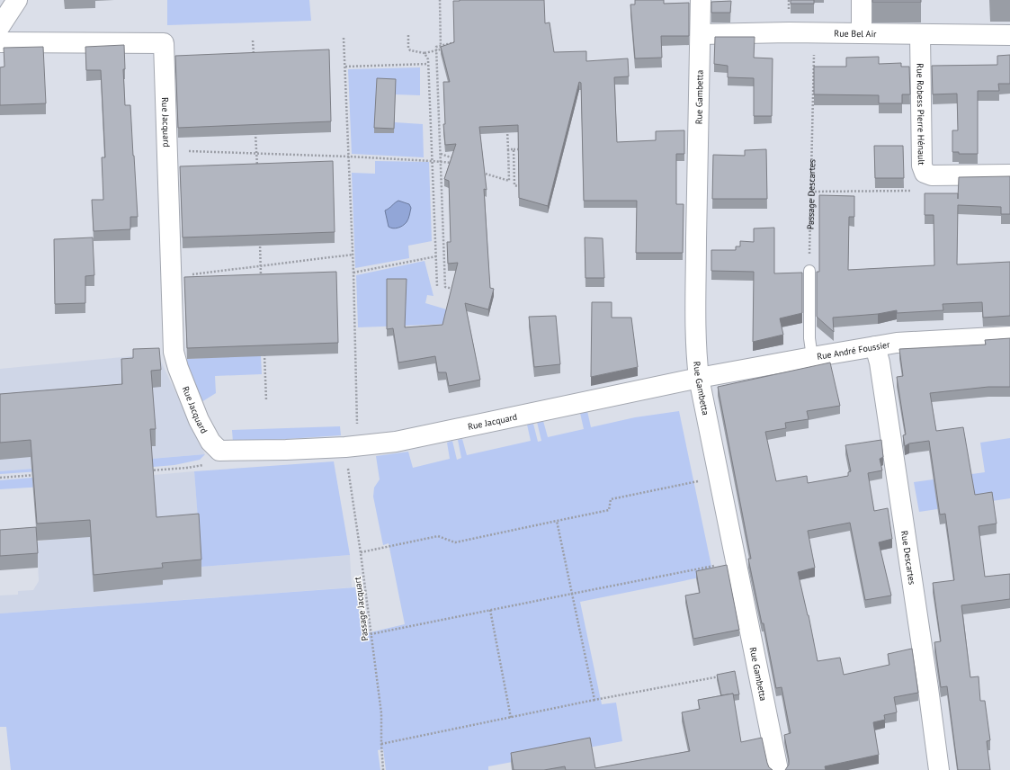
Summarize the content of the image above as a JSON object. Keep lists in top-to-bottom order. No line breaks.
{"streets":{"street":["Rue Bel Air","Rue Gambetta","Rue Robess Pierre Hénault","Rue Jacquard","Rue André Foussier","Rue Descartes"],"path":["Passage Descartes","Passage Jacquart"]},"crossings":[["Rue Bel Air","Rue Gambetta"],["Rue Bel Air","Rue Robess Pierre Hénault"],["Rue Bel Air","Passage Descartes"],["Rue Gambetta","Rue Jacquard"],["Rue Gambetta","Rue André Foussier"],["Rue Jacquard","Rue André Foussier"],["Rue Jacquard","Passage Jacquart"],["Rue André Foussier","Rue Descartes"]]}
